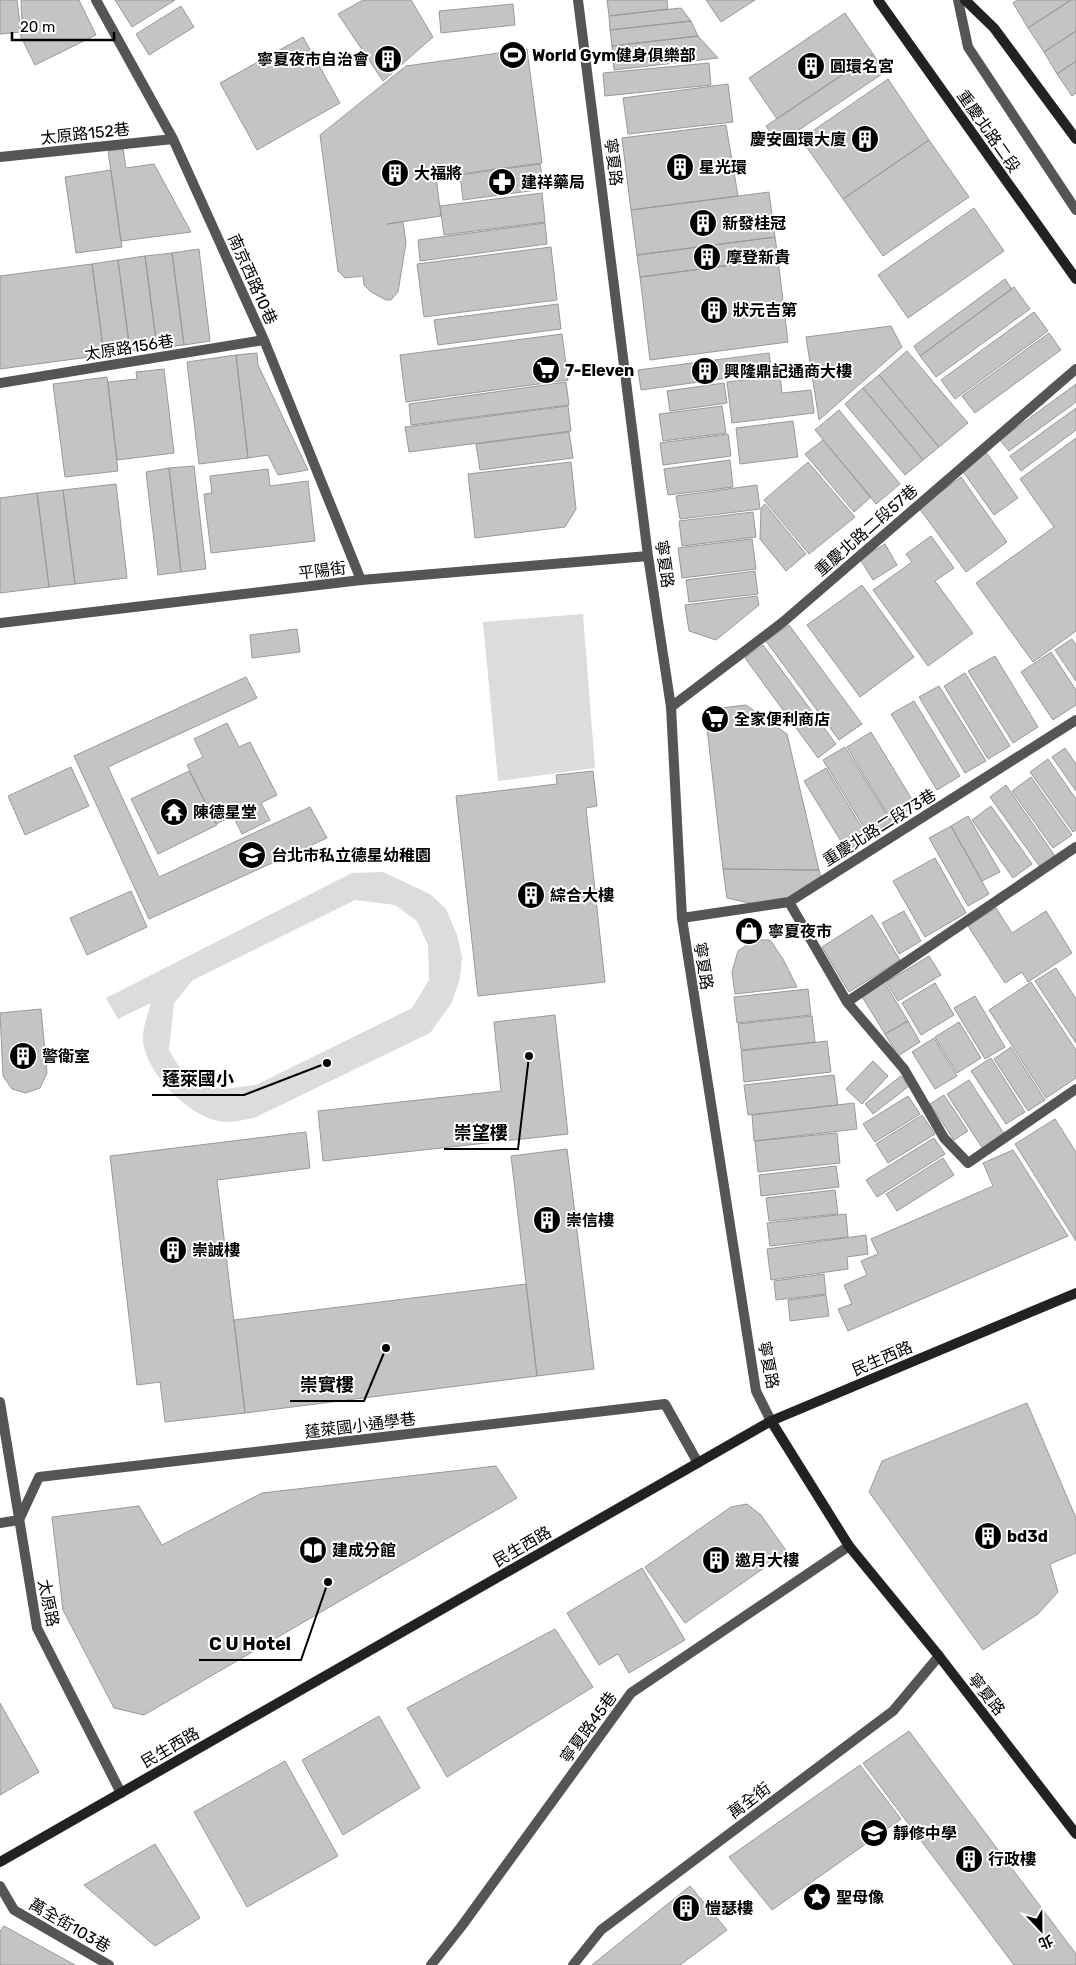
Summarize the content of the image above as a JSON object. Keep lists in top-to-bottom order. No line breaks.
{"streets":{"street":["重慶北路二段","太原路152巷","寧夏路","南京西路10巷","太原路156巷","重慶北路二段57巷","平陽街","重慶北路二段73巷","民生西路","蓬萊國小通學巷","太原路","寧夏路45巷","萬全街","萬全街103巷"]},"crossings":[["太原路152巷","南京西路10巷"],["寧夏路","重慶北路二段57巷"],["寧夏路","平陽街"],["寧夏路","重慶北路二段73巷"],["寧夏路","民生西路"],["寧夏路","寧夏路45巷"],["寧夏路","萬全街"],["南京西路10巷","太原路156巷"],["南京西路10巷","平陽街"],["民生西路","蓬萊國小通學巷"],["民生西路","太原路"],["蓬萊國小通學巷","太原路"]],"places":{"sports":["World Gym健身俱樂部"],"building":["寧夏夜市自治會","圓環名宮","慶安圓環大廈","星光環","大福將","新發桂冠","摩登新貴","狀元吉第","興隆鼎記通商大樓","綜合大樓","警衛室","崇信樓","崇誠樓","bd3d","邀月大樓","行政樓","愷瑟樓"],"pharmacy":["建祥藥局"],"supermarket":["7-Eleven","全家便利商店"],"temple":["陳德星堂"],"school or university":["台北市私立德星幼稚園","靜修中學"],"shop":["寧夏夜市"],"other":["崇望樓","蓬萊國小","崇實樓","C U Hotel"],"library":["建成分館"],"place":["聖母像"]},"scale_bar":"20 m","north":"bottom"}
